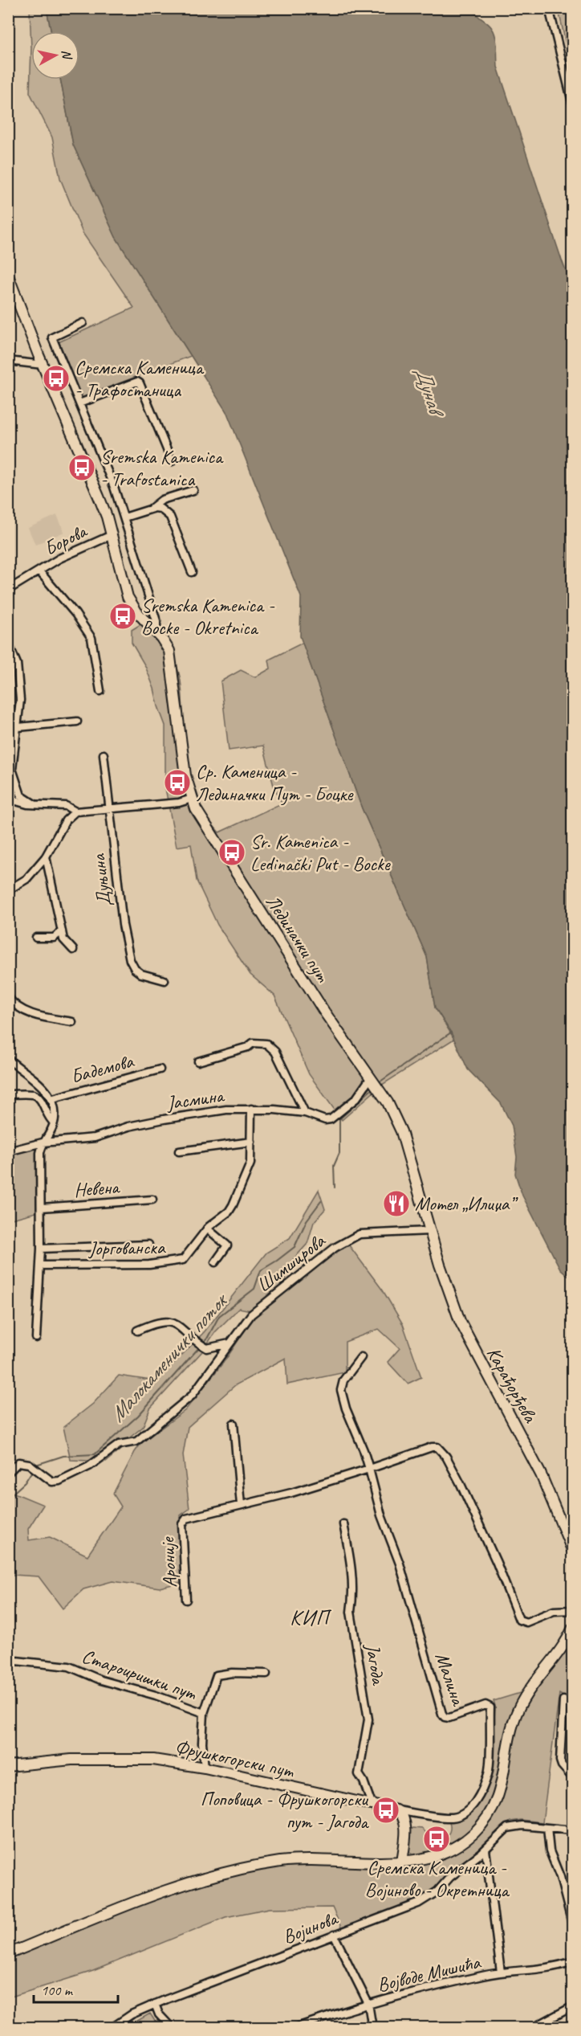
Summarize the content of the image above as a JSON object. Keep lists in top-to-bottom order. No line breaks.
{"streets":{"main road":["Лединачки пут","Карађорђева","Фрушкогорски пут"],"street":["Борова","Дуњина","Бадемова","Јасмина","Невена","Јоргованска","Шимширова","Ароније","Јагода","Староиришки пут","Малина","Војинова","Војводе Мишића"]},"crossings":[["Борова","Лединачки пут"],["Лединачки пут","Јасмина"],["Лединачки пут","Шимширова"],["Лединачки пут","Карађорђева"],["Јасмина","Јоргованска"],["Шимширова","Карађорђева"],["Јагода","Фрушкогорски пут"],["Староиришки пут","Фрушкогорски пут"]],"districts":["КИП"],"water":["Дунав","Малокаменички поток"],"places":{"bus stop":["Сремска Каменица - Трафостаница","Sremska Kamenica - Trafostanica","Sremska Kamenica - Bocke - Okretnica","Ср. Каменица - Лединачки Пут - Боцке","Sr. Kamenica - Ledinački Put - Bocke","Поповица - Фрушкогорски пут - Јагода","Сремска Каменица - Војиново - Окретница"],"restaurant":["Мотел „Илиџа”"]},"scale_bar":"100 m","north":"right"}
